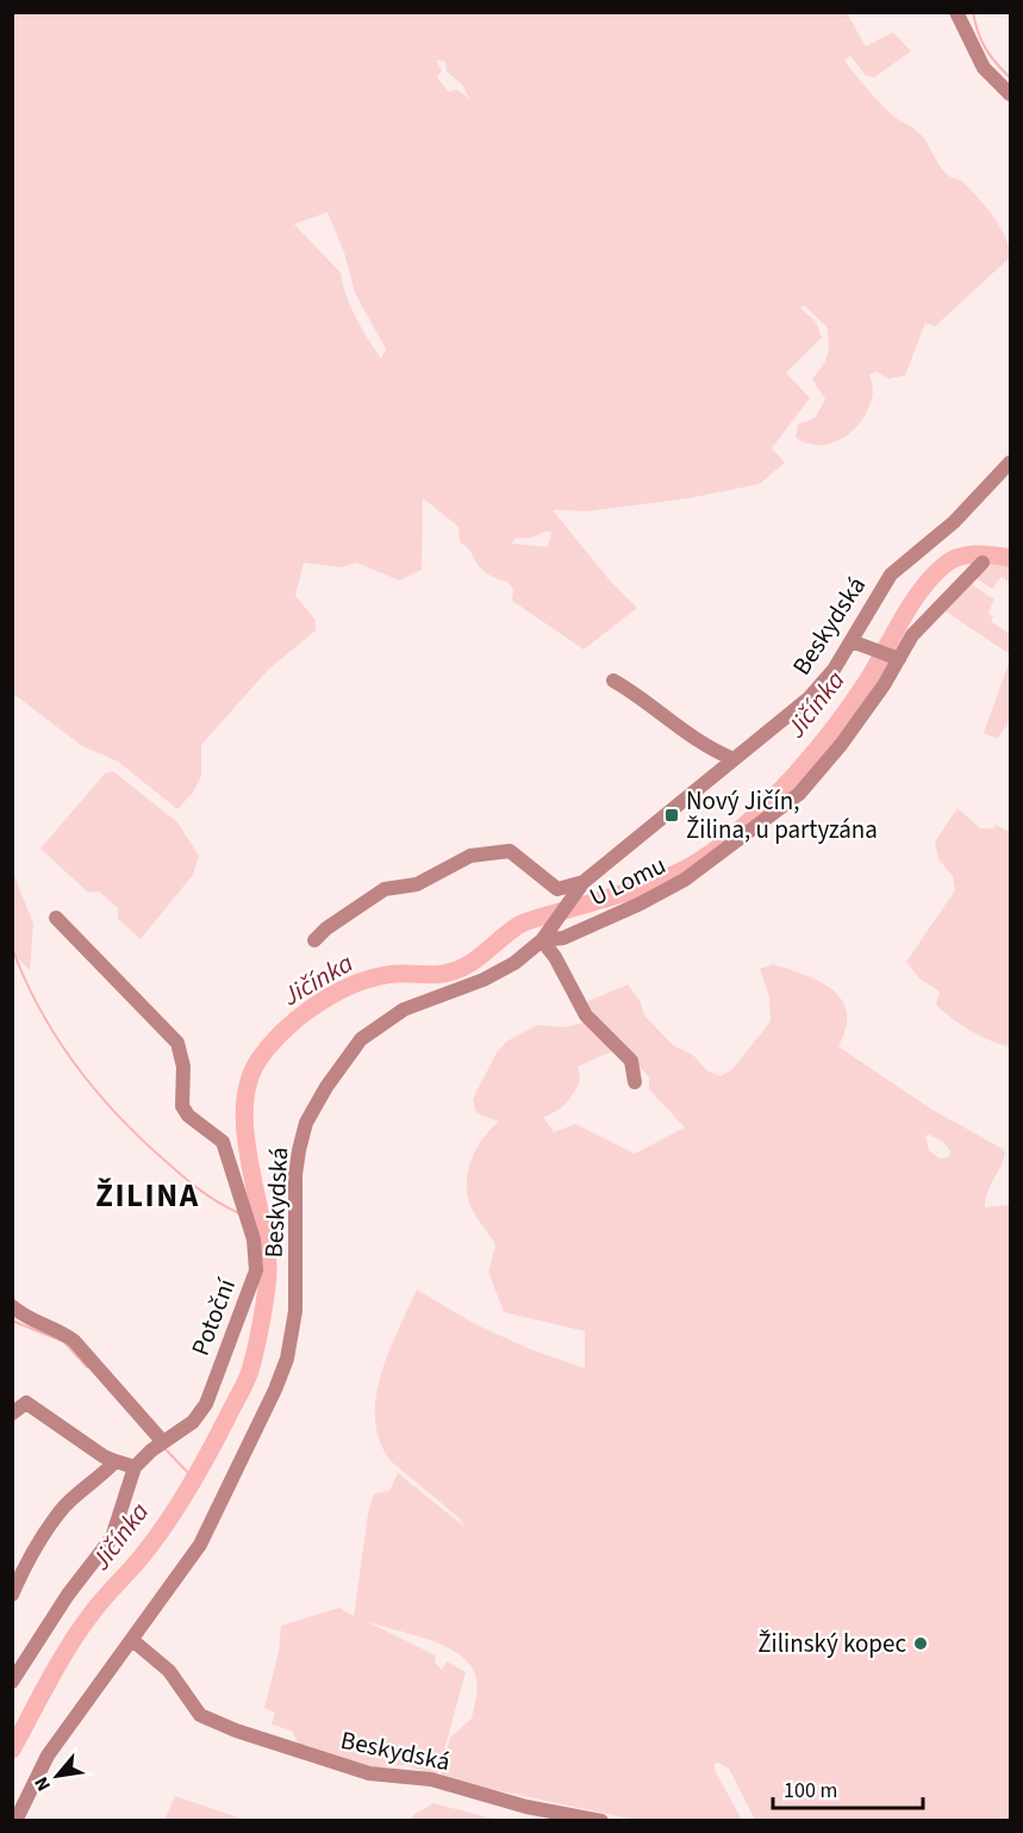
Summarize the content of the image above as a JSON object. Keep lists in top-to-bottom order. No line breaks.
{"streets":{"street":["Beskydská","U Lomu","Potoční"]},"crossings":[["Beskydská","U Lomu"]],"districts":["ŽILINA"],"water":["Jičínka"],"places":{"transit":["Nový Jičín, Žilina, u partyzána"],"other":["Žilinský kopec"]},"scale_bar":"100 m","north":"bottom left"}
